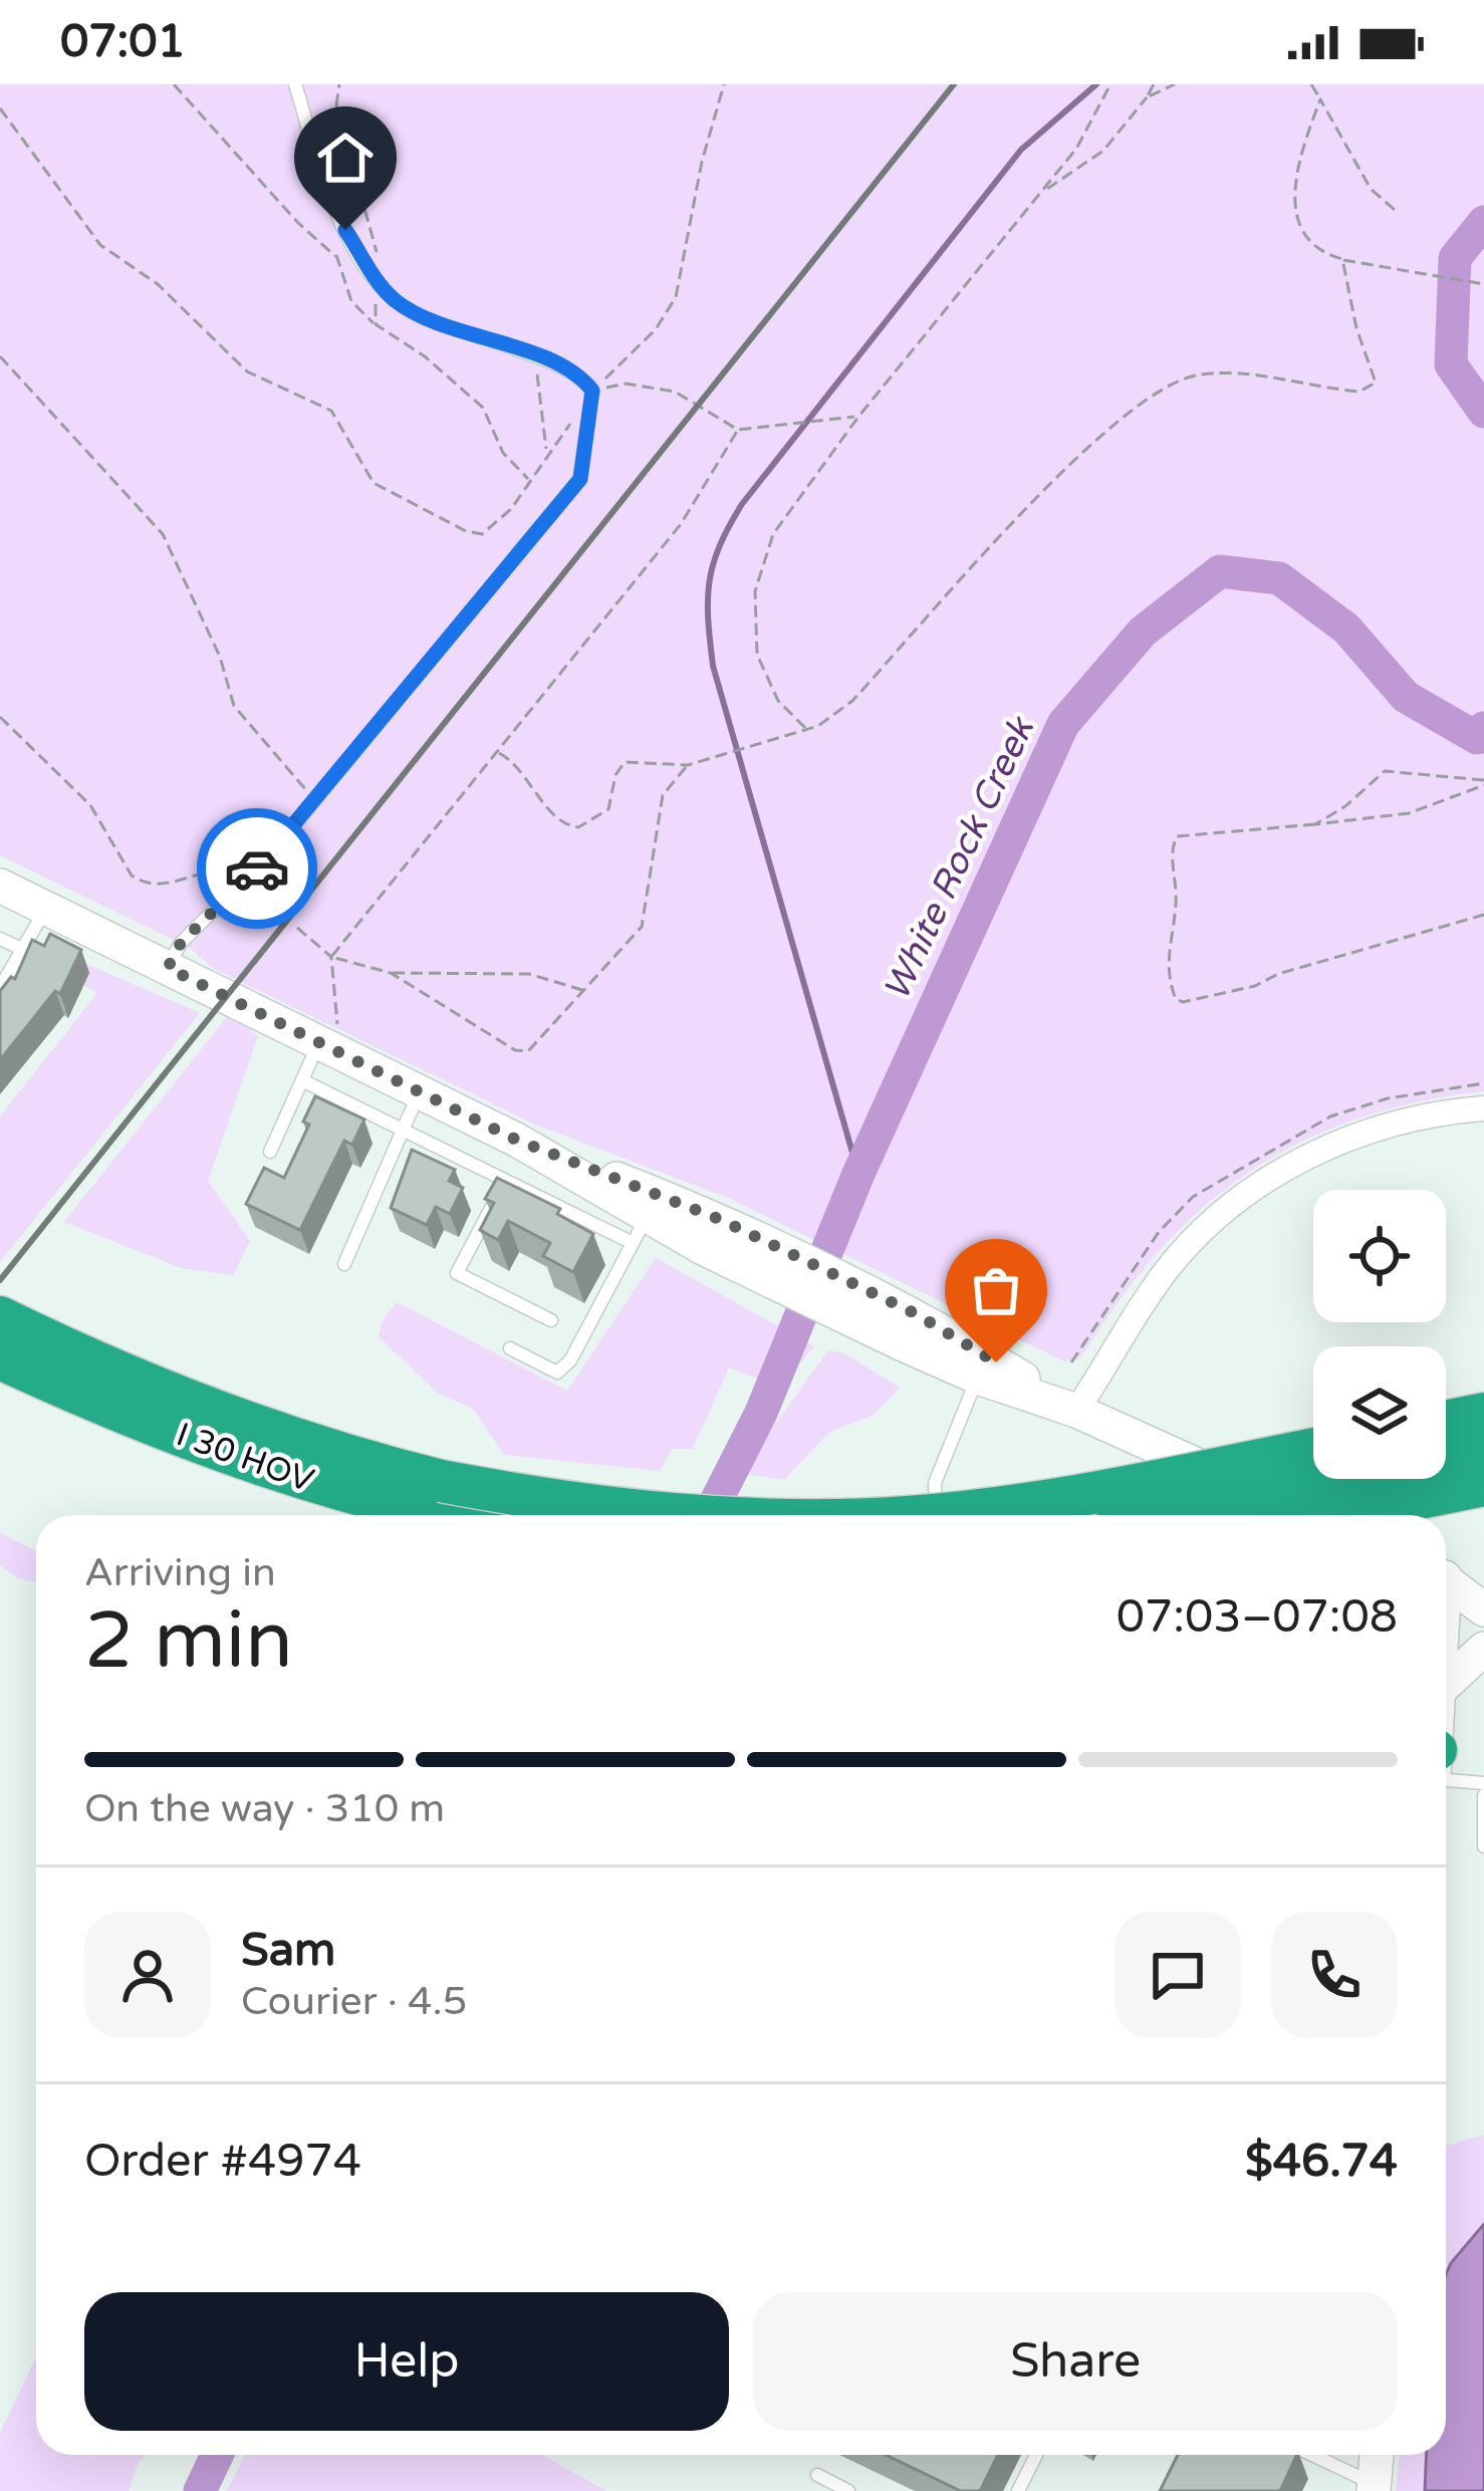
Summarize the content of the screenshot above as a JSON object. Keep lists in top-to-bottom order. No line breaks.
{"water":["White Rock Creek"],"page":{"status":"07:01","heading":["2 min","Arriving in","07:03–07:08"],"panel":["Sam","Courier · 4.5","Order #4974","$46.74"],"bar":"On the way · 310 m","buttons":["Help","Share"]}}
